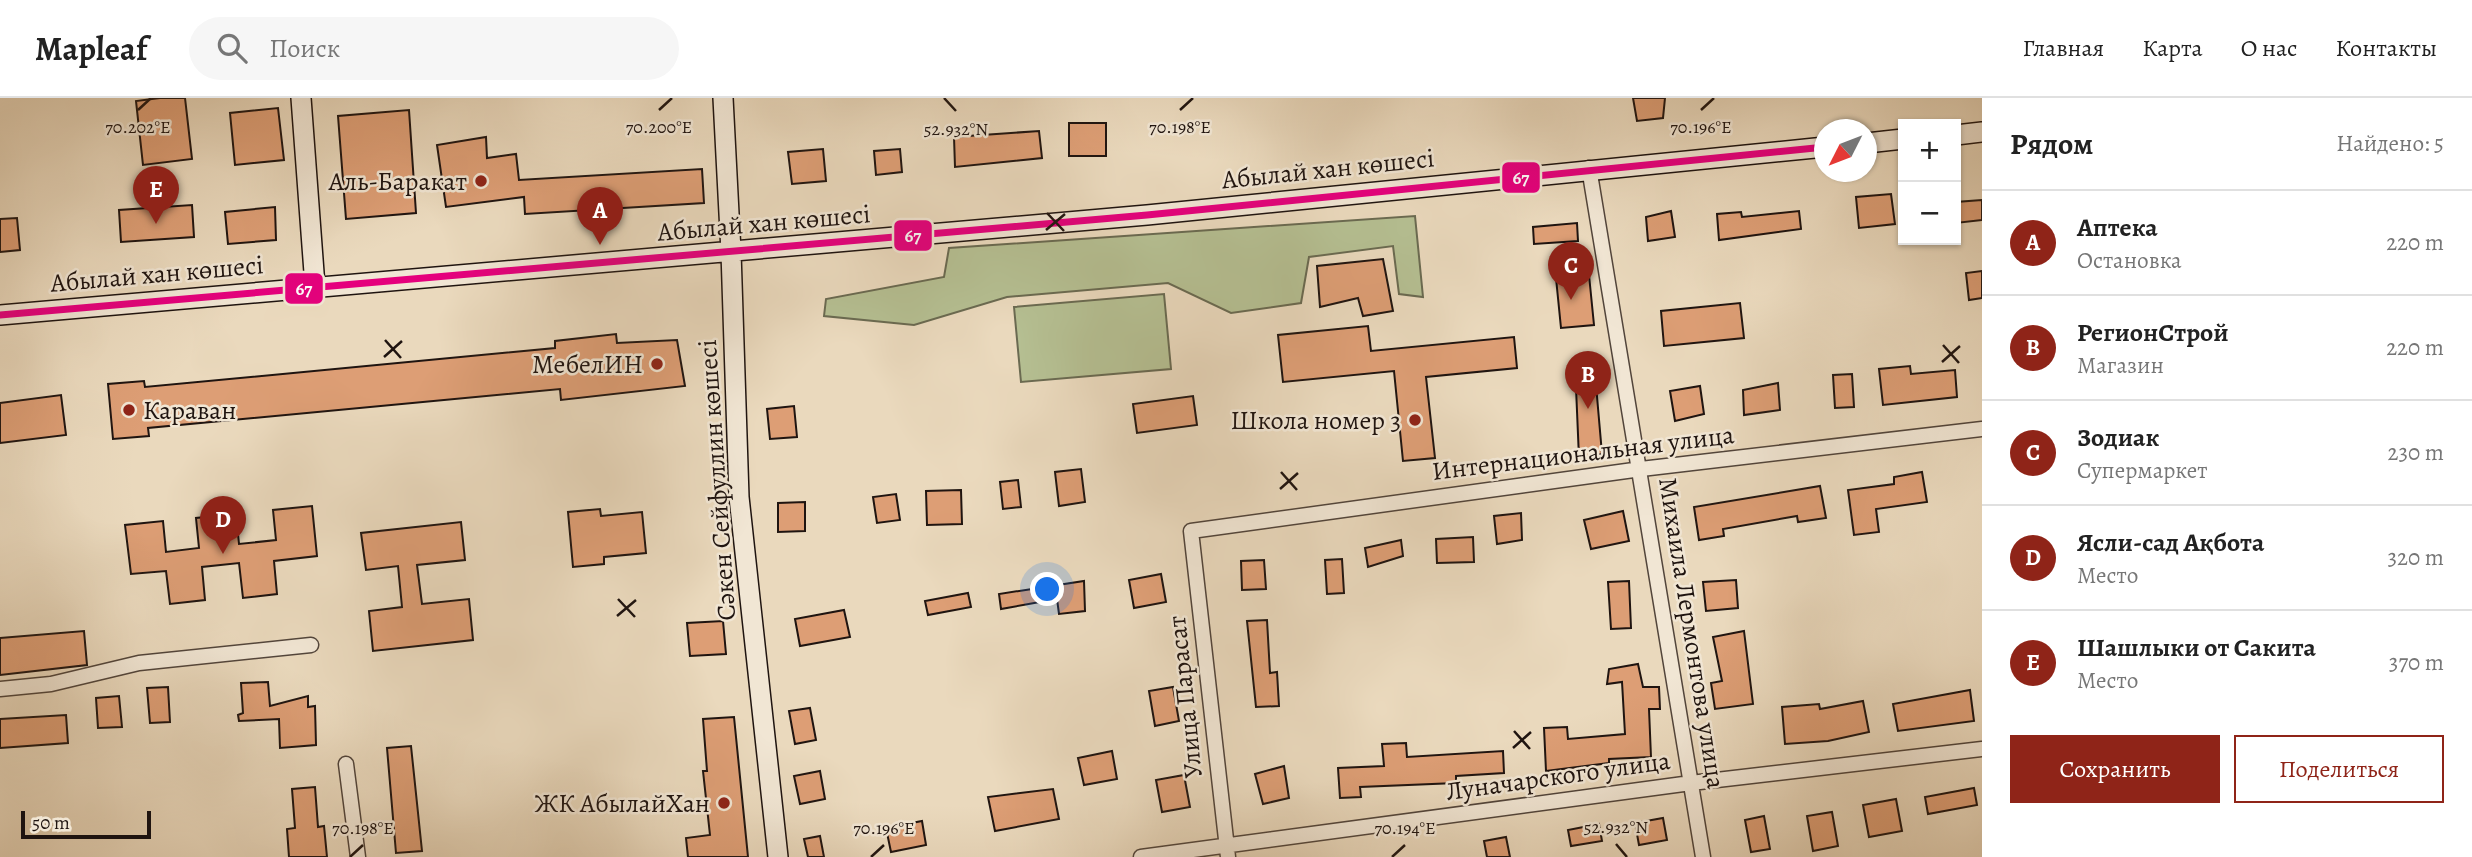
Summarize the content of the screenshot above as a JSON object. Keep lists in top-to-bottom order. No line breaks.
{"streets":{"street":["Абылай хан көшесі","Интернациональная улица","Сәкен Сейфуллин көшесі","Михаила Лермонтова улица","Улица Парасат","Луначарского улица"]},"crossings":[["Абылай хан көшесі","Сәкен Сейфуллин көшесі"],["Абылай хан көшесі","Михаила Лермонтова улица"],["Интернациональная улица","Михаила Лермонтова улица"],["Интернациональная улица","Улица Парасат"],["Михаила Лермонтова улица","Луначарского улица"],["Улица Парасат","Луначарского улица"]],"places":["Аль-Баракат","МебелИН","Караван","Школа номер 3","ЖК АбылайХан"],"lines":["transit line 67"],"scale_bar":"50 m","north":"bottom left","page":{"header":"Mapleaf","search":"Поиск","nav":["Главная","Карта","О нас","Контакты"],"heading":["Рядом","Найдено: 5"],"map_buttons":["+","−"],"pins":["E","A","C","B","D"],"list":[{"mark":"A","name":"Аптека","note":"Остановка","value":"220 m"},{"mark":"B","name":"РегионСтрой","note":"Магазин","value":"220 m"},{"mark":"C","name":"Зодиак","note":"Супермаркет","value":"230 m"},{"mark":"D","name":"Ясли-сад Ақбота","note":"Место","value":"320 m"},{"mark":"E","name":"Шашлыки от Сакита","note":"Место","value":"370 m"}],"buttons":["Сохранить","Поделиться"],"scale":"50 m"},"coordinates":["70.202°E","70.200°E","70.198°E","70.196°E","52.932°N","70.194°E"]}
